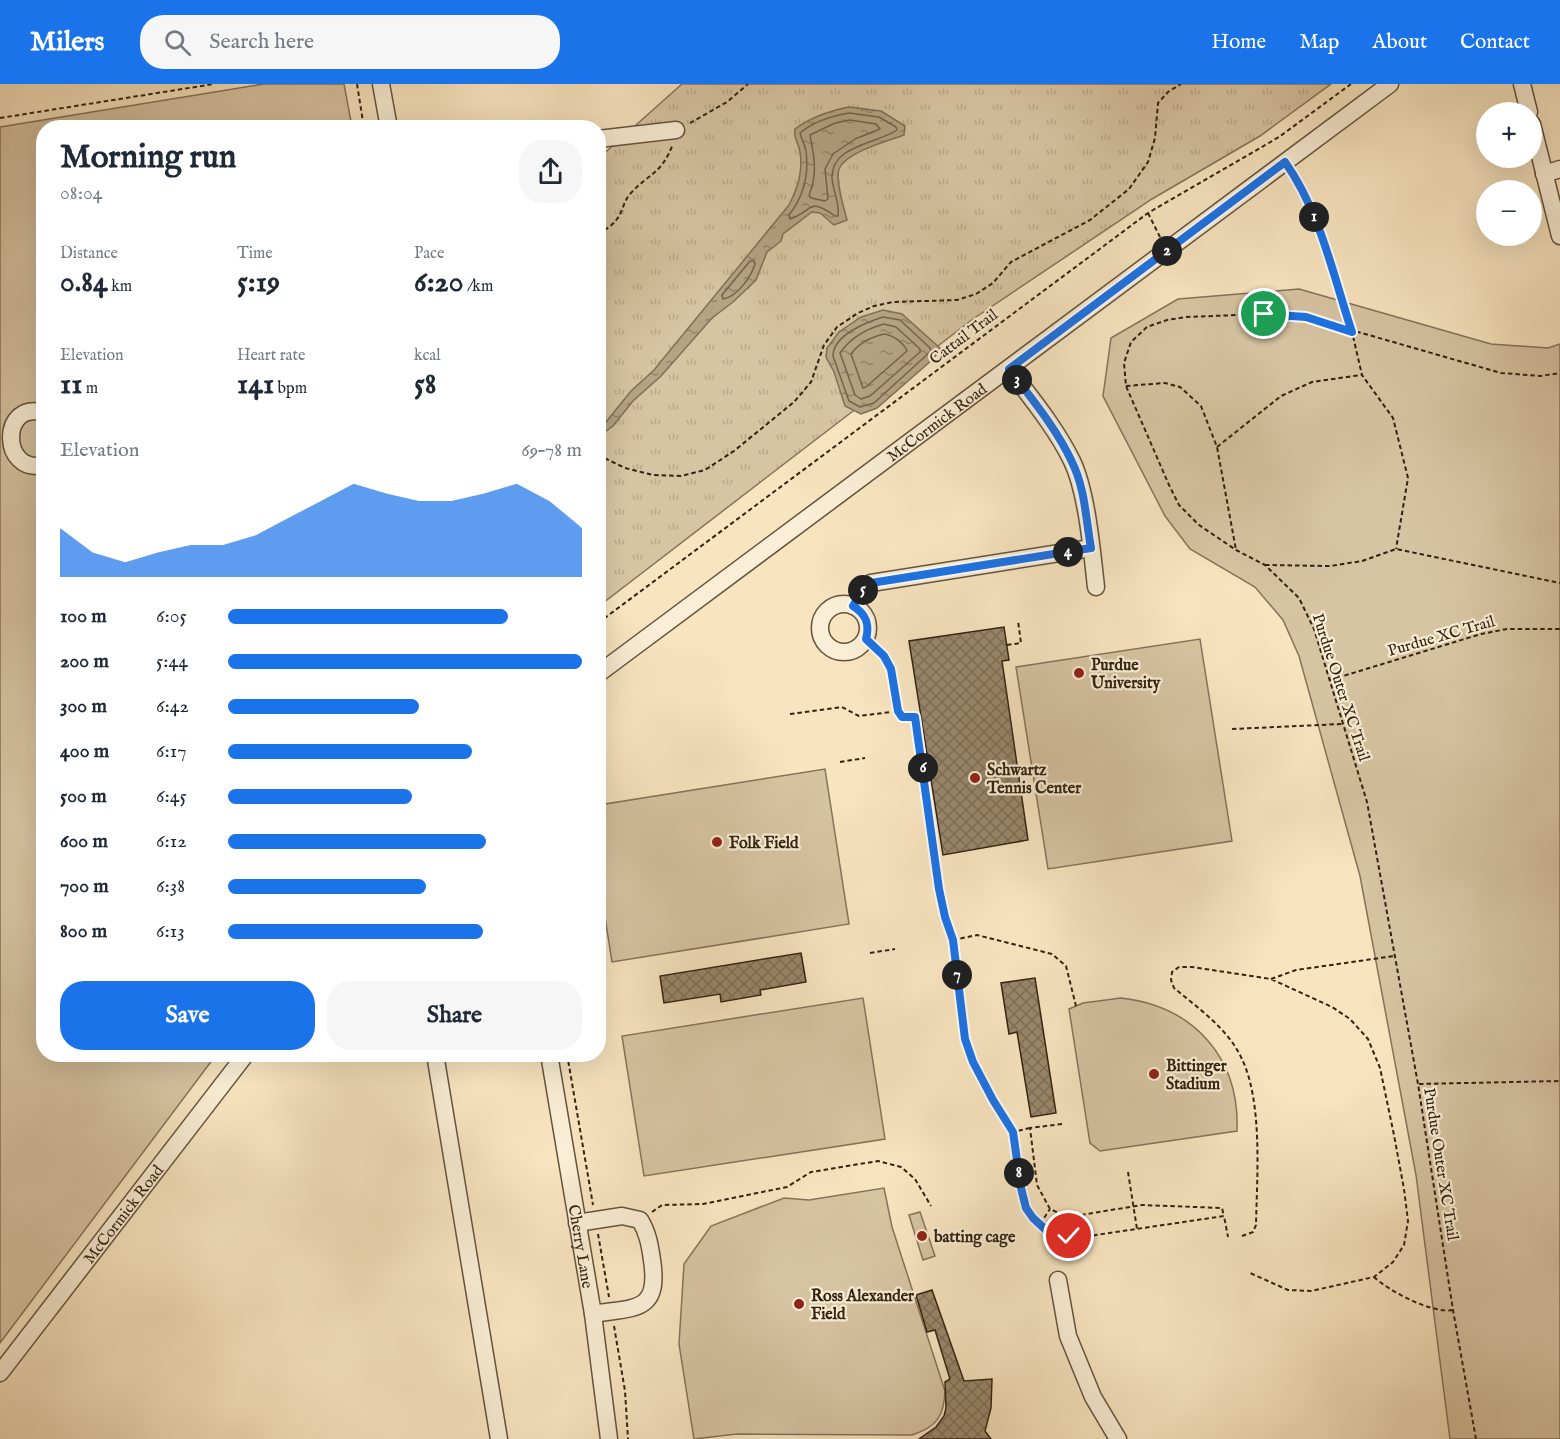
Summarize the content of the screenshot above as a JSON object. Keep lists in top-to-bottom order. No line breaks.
{"streets":{"street":["McCormick Road","Cherry Lane"],"path":["Cattail Trail","Purdue XC Trail","Purdue Outer XC Trail"]},"crossings":[["Purdue XC Trail","Purdue Outer XC Trail"]],"places":["Purdue University","Schwartz Tennis Center","Folk Field","Bittinger Stadium","batting cage","Ross Alexander Field"],"page":{"header":"Milers","search":"Search here","nav":["Home","Map","About","Contact"],"map_buttons":["+","−"],"heading":["Morning run","08:04"],"pins":["1","2","3","4","5","6","7","8"],"stats":[["Distance","0.84 km"],["Time","5:19"],["Pace","6:20 /km"],["Elevation","11 m"],["Heart rate","141 bpm"],["kcal","58"]],"chart":["Elevation","69–78 m"],"list":[{"name":"100 m","note":"6:05"},{"name":"200 m","note":"5:44"},{"name":"300 m","note":"6:42"},{"name":"400 m","note":"6:17"},{"name":"500 m","note":"6:45"},{"name":"600 m","note":"6:12"},{"name":"700 m","note":"6:38"},{"name":"800 m","note":"6:13"}],"buttons":["Save","Share"]}}
